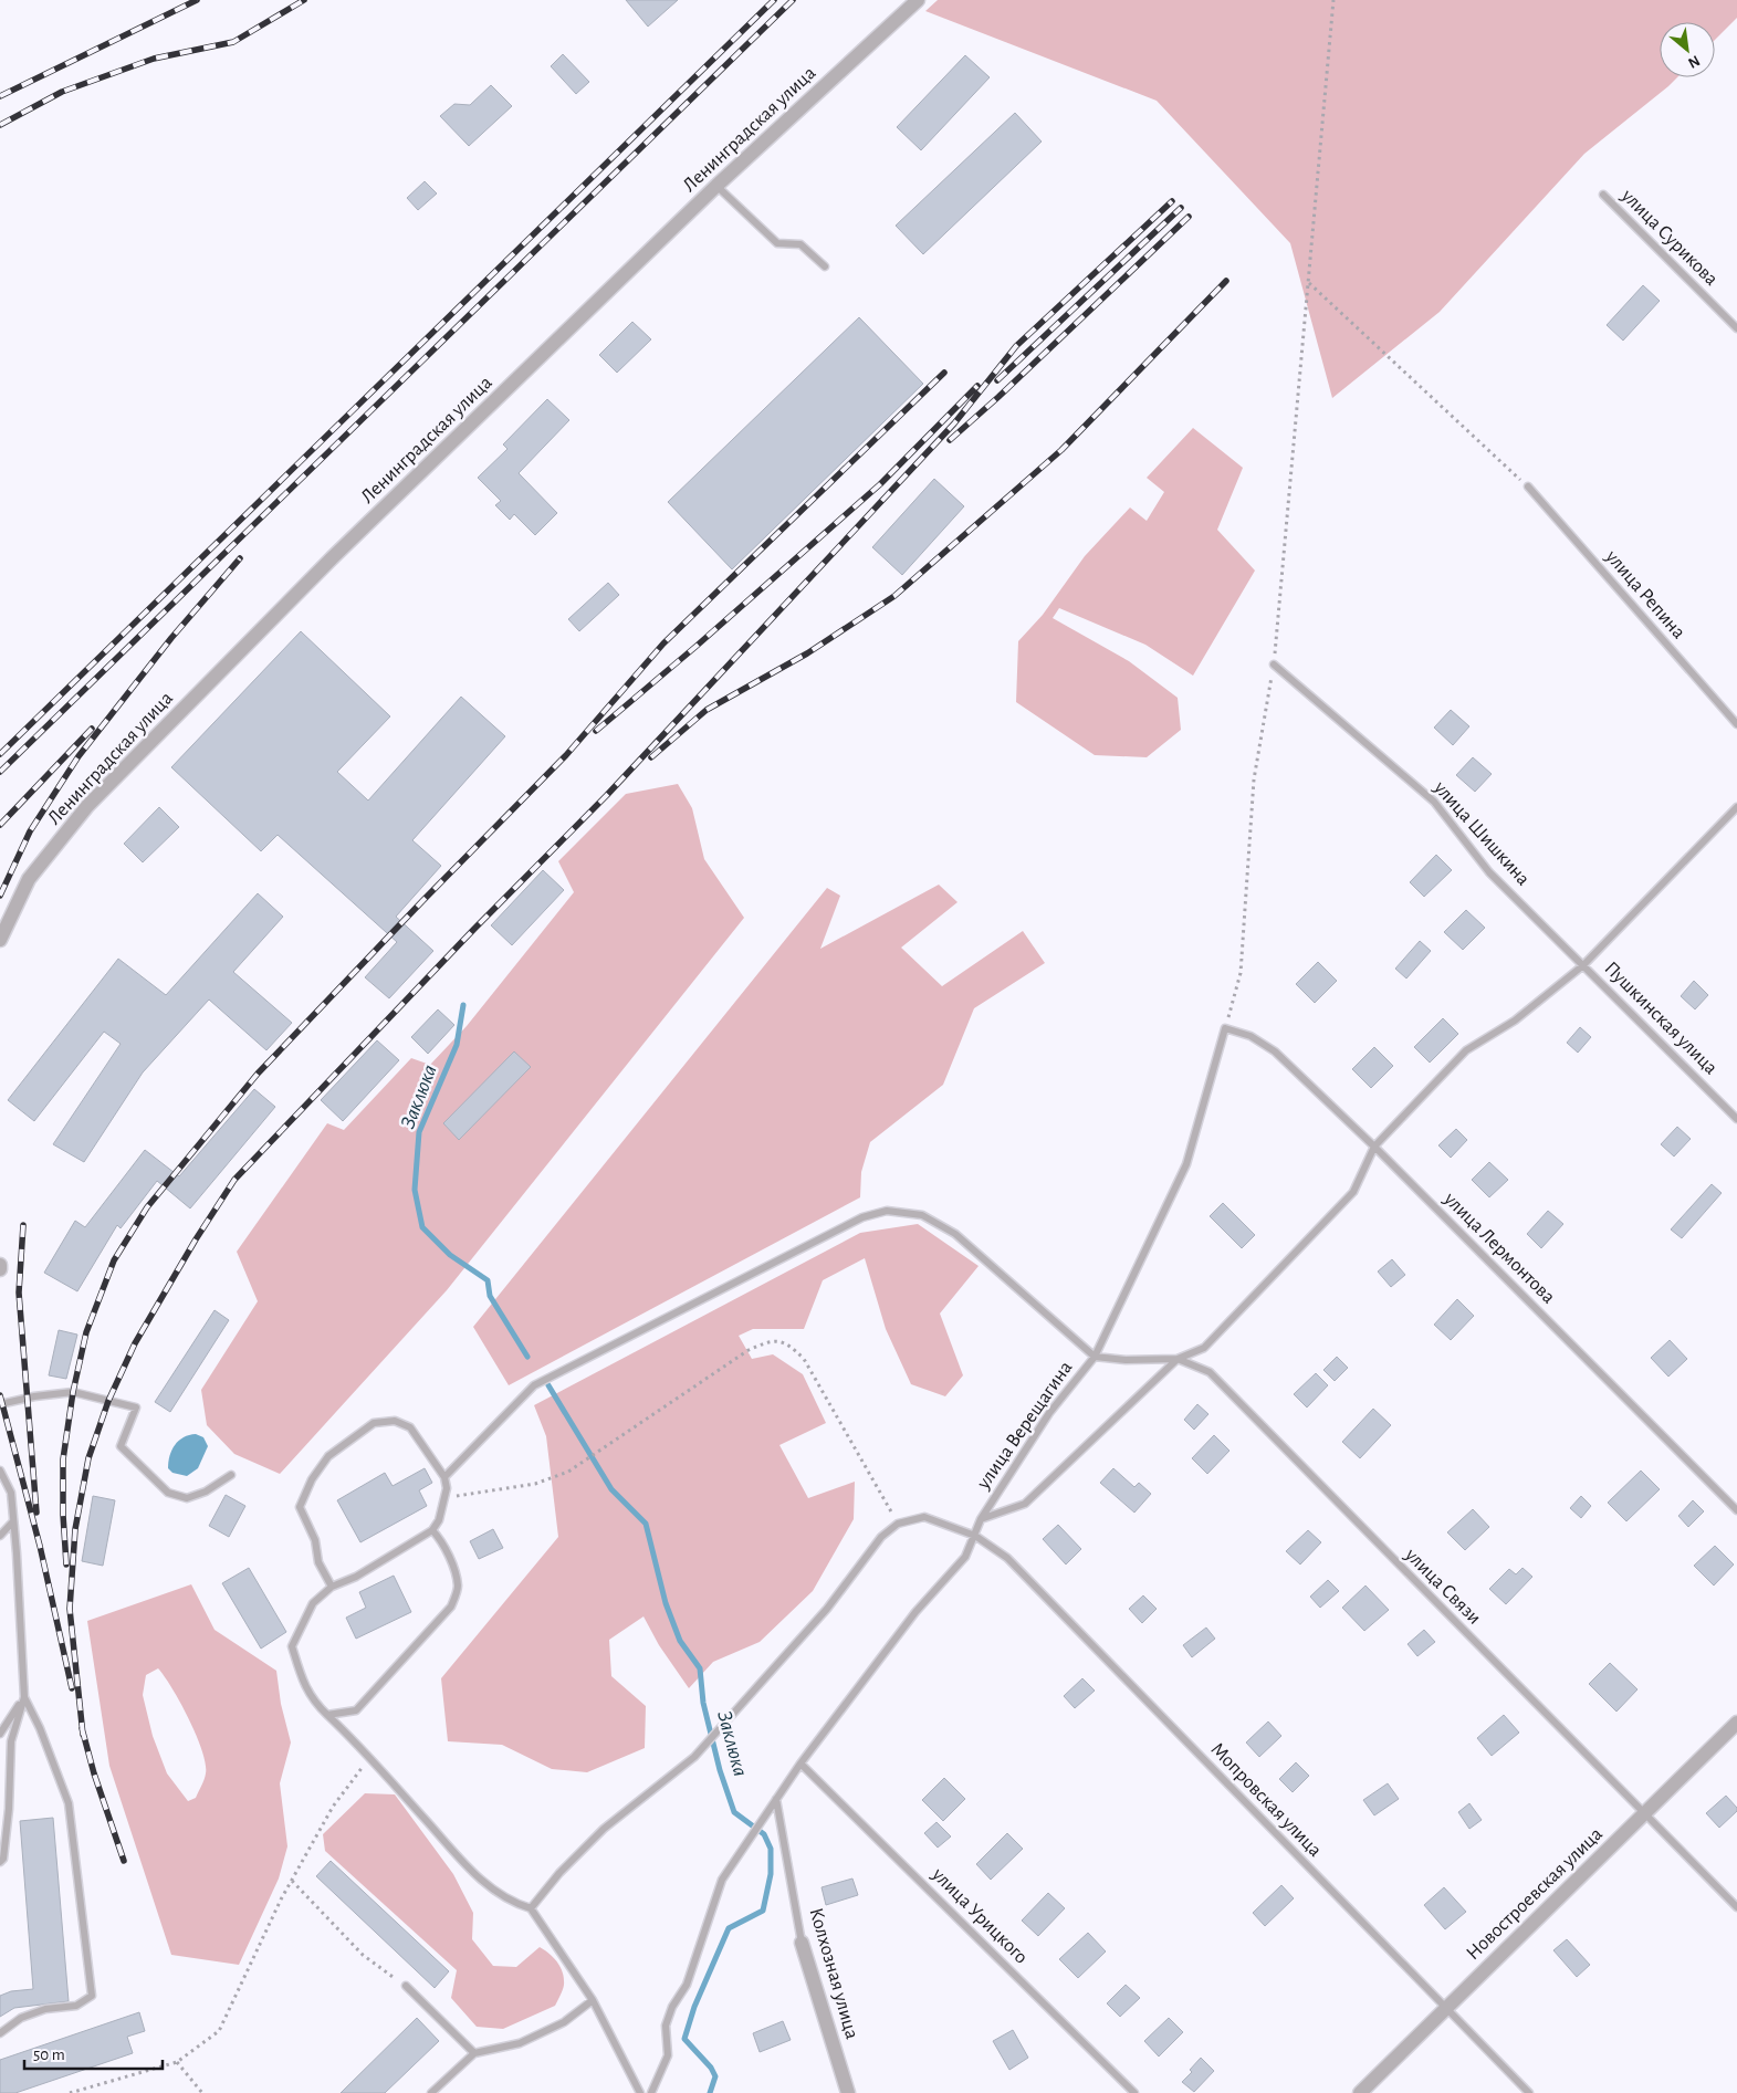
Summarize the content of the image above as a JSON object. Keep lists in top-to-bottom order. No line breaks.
{"streets":{"street":["Ленинградская улица","Новостроевская улица","Колхозная улица"],"lane":["улица Сурикова","улица Репина","улица Шишкина","Пушкинская улица","улица Лермонтова","улица Верещагина","улица Связи","Мопровская улица","улица Урицкого"]},"crossings":[["улица Шишкина","Пушкинская улица"],["улица Лермонтова","улица Верещагина"],["улица Верещагина","улица Связи"],["улица Верещагина","Мопровская улица"],["улица Верещагина","улица Урицкого"],["улица Верещагина","Колхозная улица"],["улица Связи","Новостроевская улица"],["Мопровская улица","Новостроевская улица"]],"water":["Заклюка"],"scale_bar":"50 m","north":"bottom right"}
